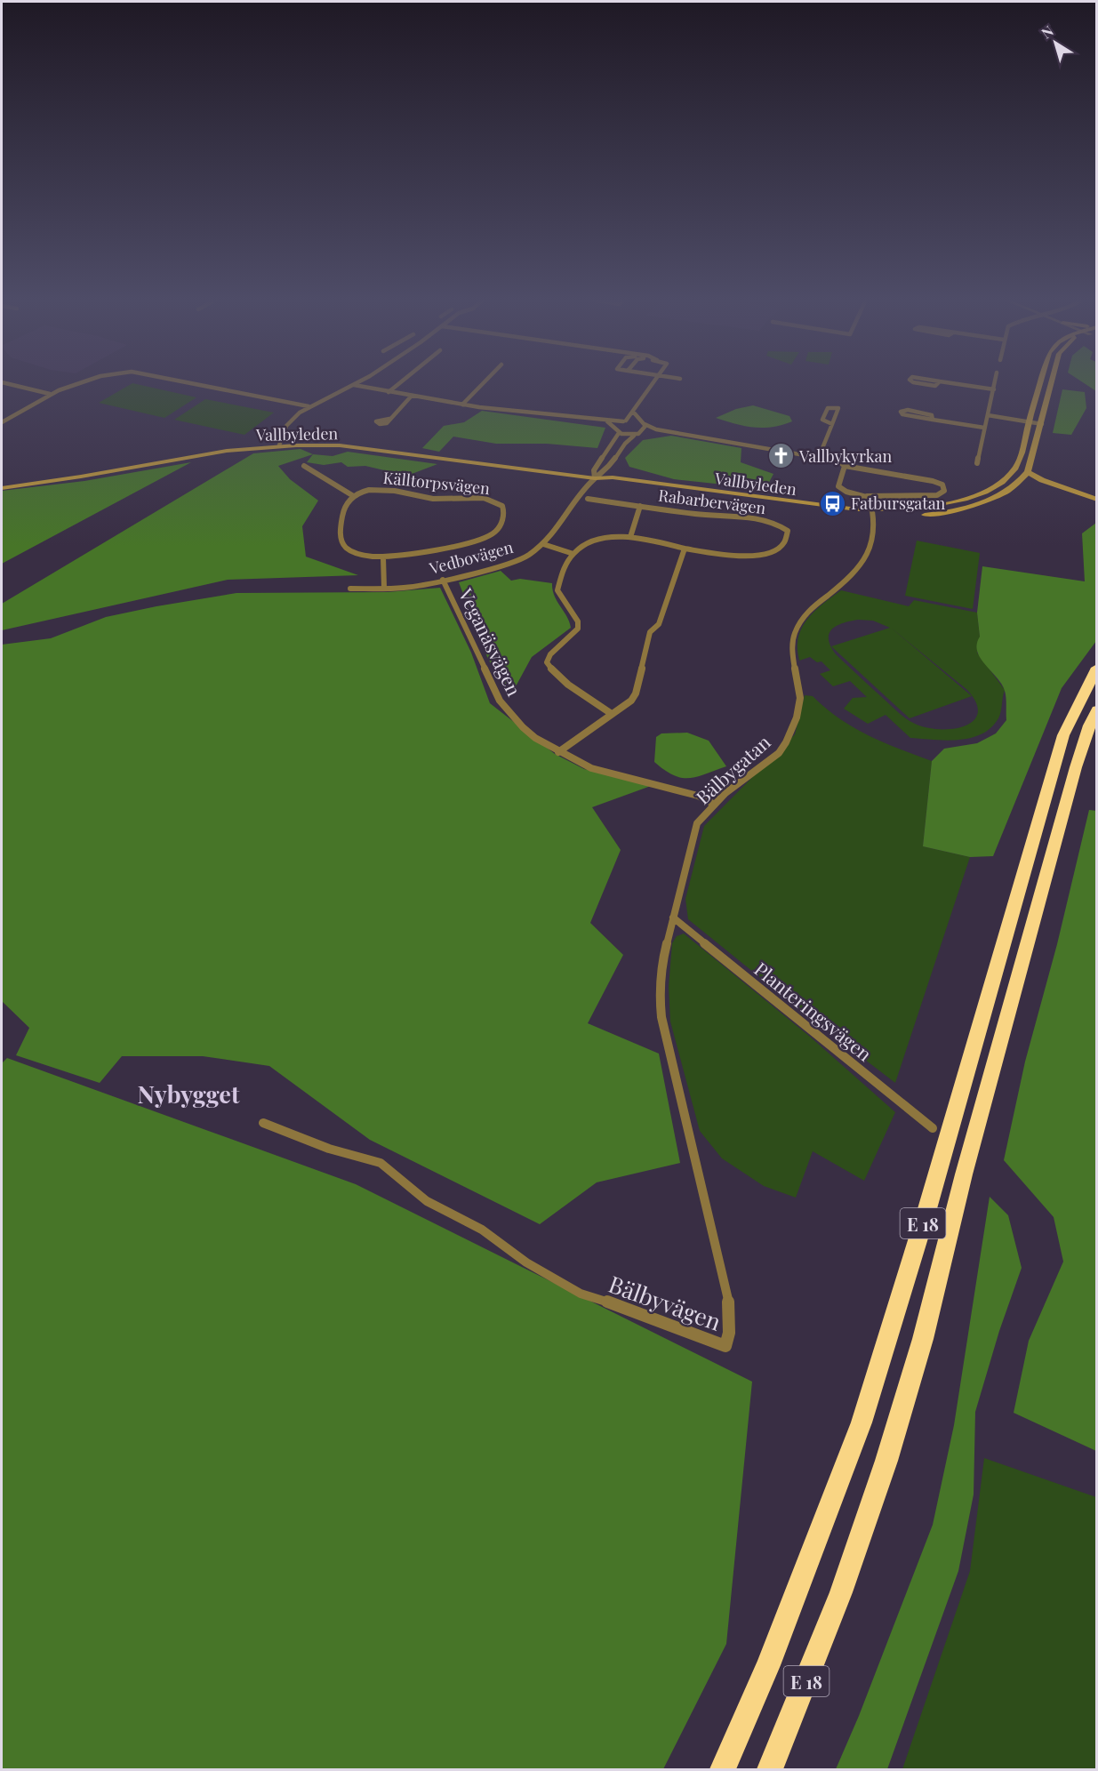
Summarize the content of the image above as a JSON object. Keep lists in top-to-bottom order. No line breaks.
{"streets":{"highway":["E 18"],"main road":["Vallbyleden"],"street":["Källtorpsvägen","Rabarbervägen","Vedbovägen","Veganäsvägen","Bälbygatan","Planteringsvägen","Bälbyvägen"]},"crossings":[["Vallbyleden","Vedbovägen"],["Vallbyleden","Bälbygatan"],["Vedbovägen","Veganäsvägen"],["Veganäsvägen","Bälbygatan"],["Bälbygatan","Bälbyvägen"],["Planteringsvägen","Bälbyvägen"]],"districts":["Nybygget"],"places":{"church":["Vallbykyrkan"],"bus stop":["Fatbursgatan"]},"north":"top left"}
